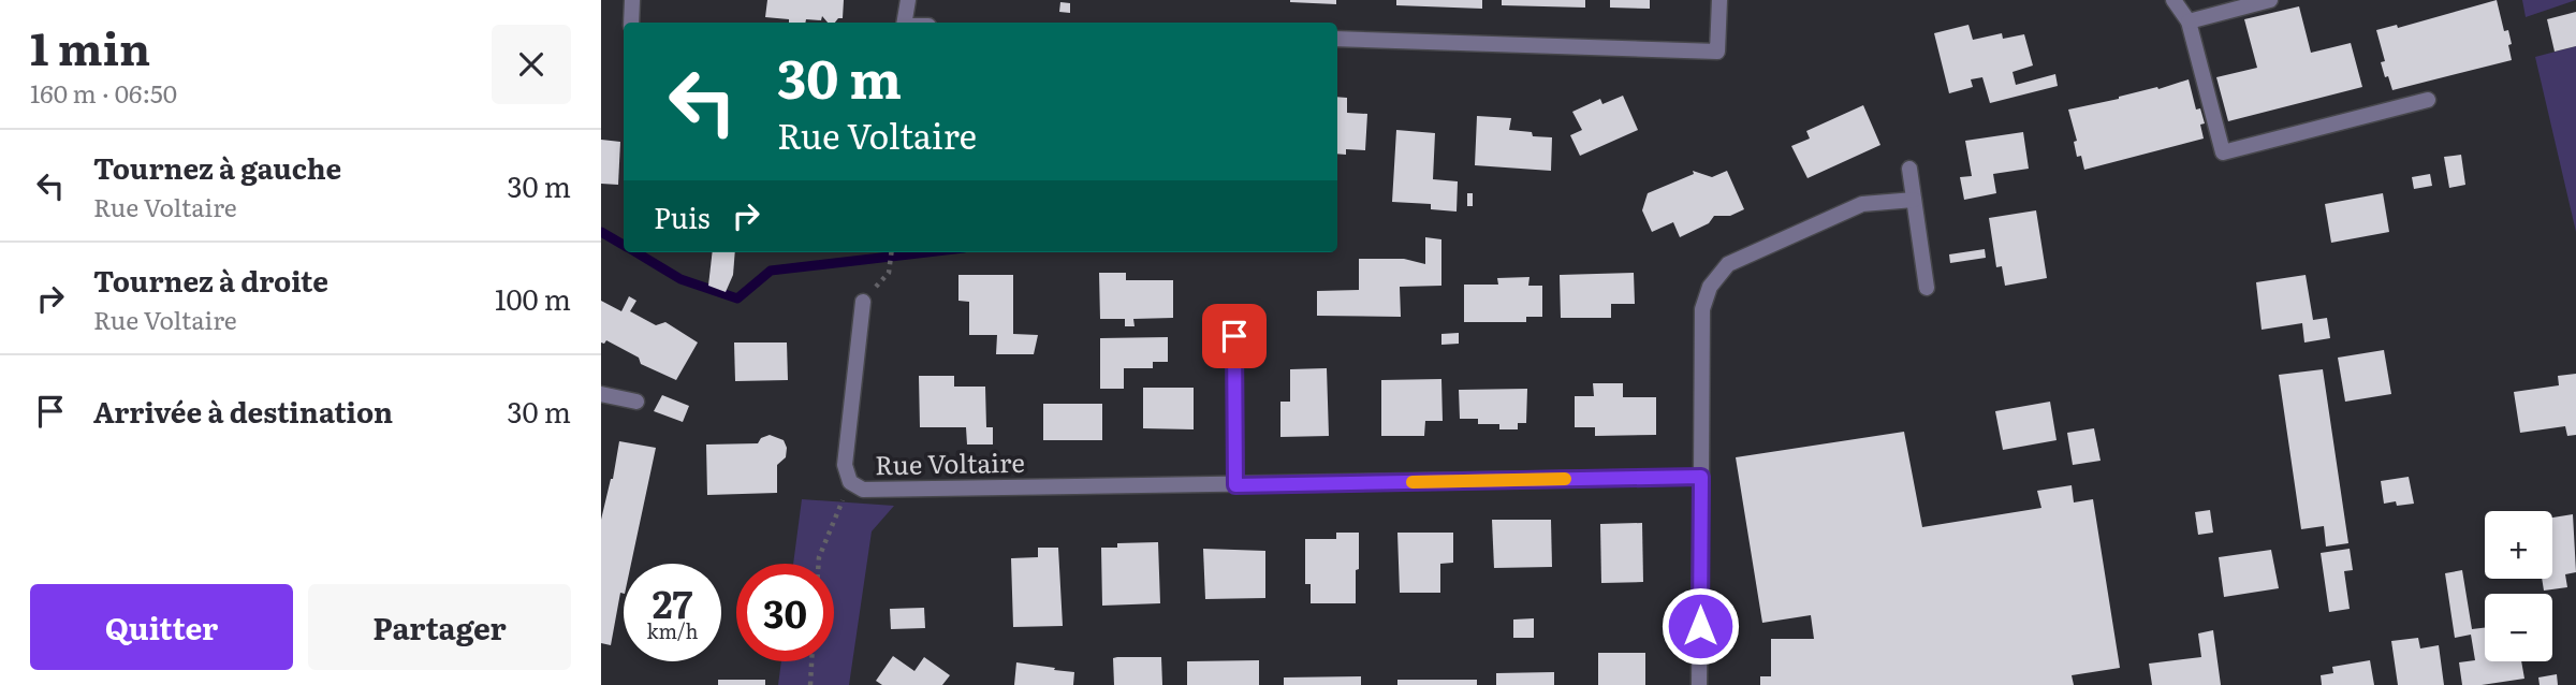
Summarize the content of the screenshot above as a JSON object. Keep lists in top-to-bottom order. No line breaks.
{"streets":{"street":["Rue Voltaire"]},"page":{"heading":["1 min","160 m · 06:50"],"turn":["30 m","Rue Voltaire"],"list":[{"name":"Tournez à gauche","note":"Rue Voltaire","value":"30 m"},{"name":"Tournez à droite","note":"Rue Voltaire","value":"100 m"},{"name":"Arrivée à destination","value":"30 m"}],"then":"Puis","map_buttons":["+","−"],"speed":"27 km/h","limit":"30","buttons":["Quitter","Partager"]}}
